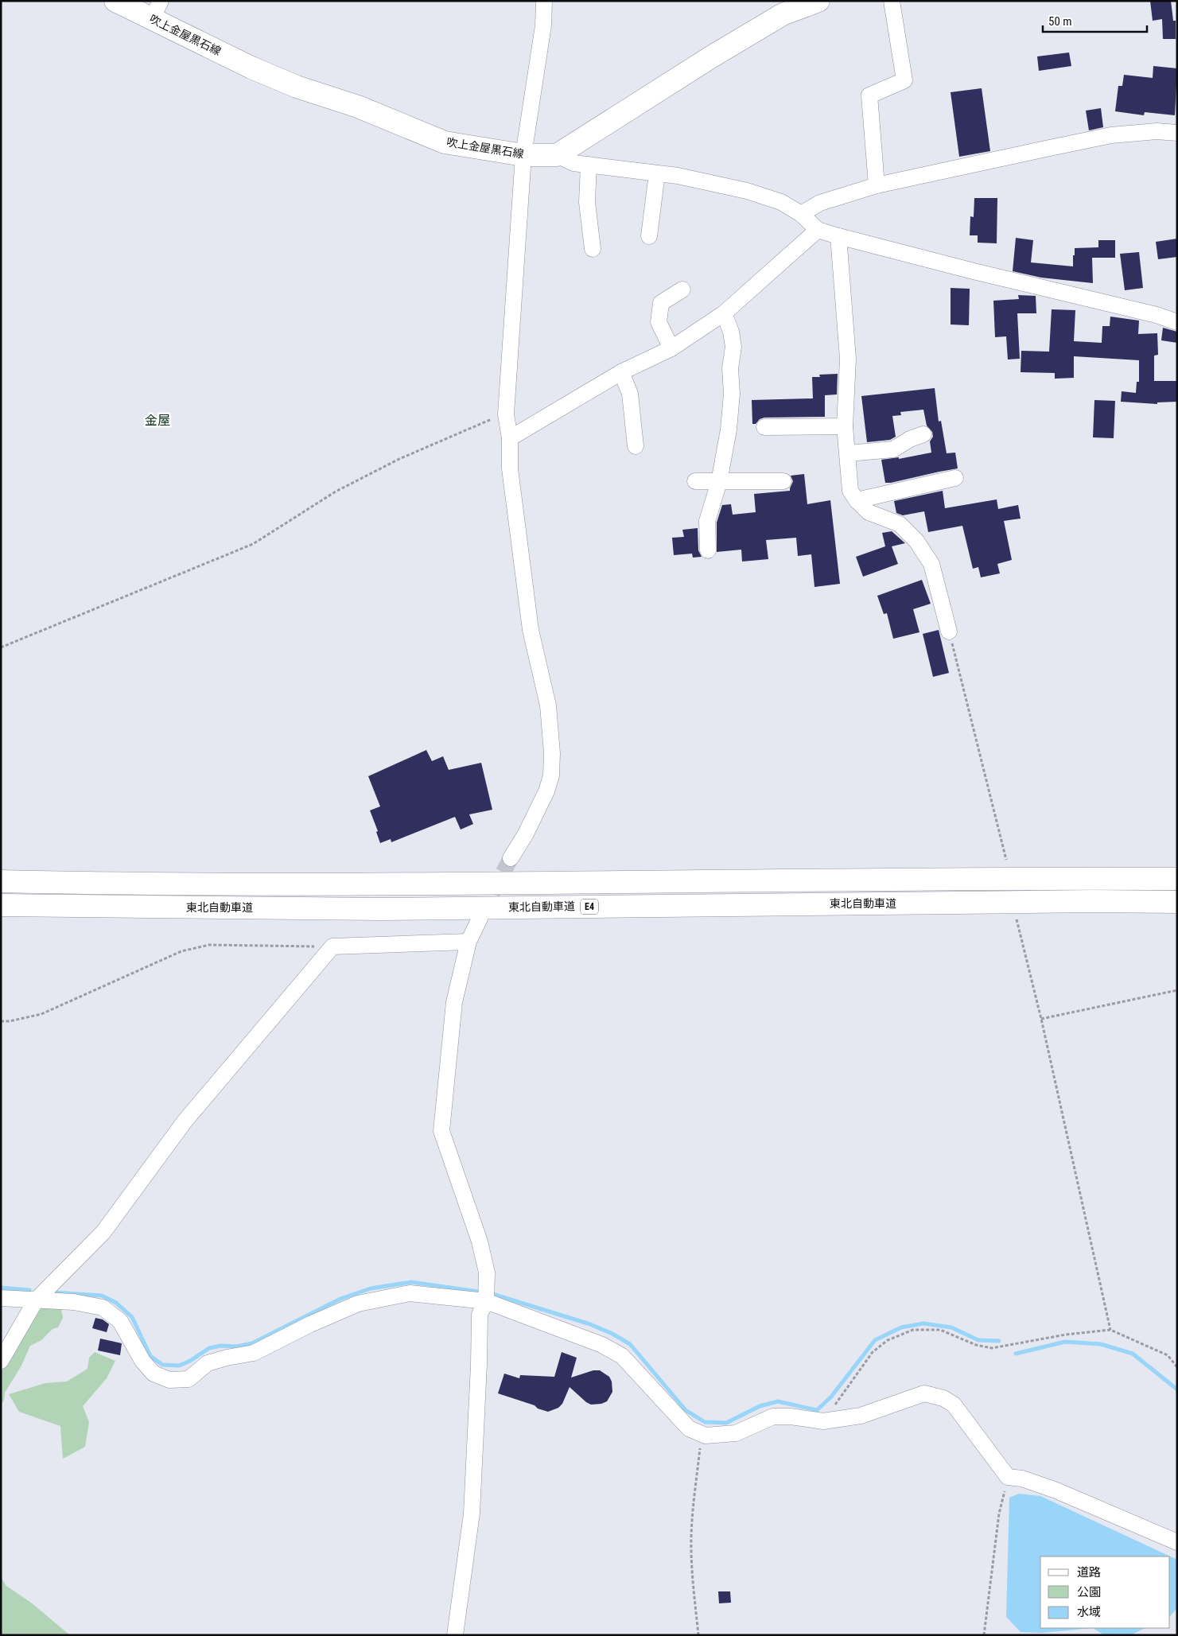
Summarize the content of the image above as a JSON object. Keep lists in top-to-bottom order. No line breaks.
{"streets":{"main road":["吹上金屋黒石線","東北自動車道","E4"]},"districts":["金屋"],"legend":["道路","公園","水域"],"scale_bar":"50 m"}
